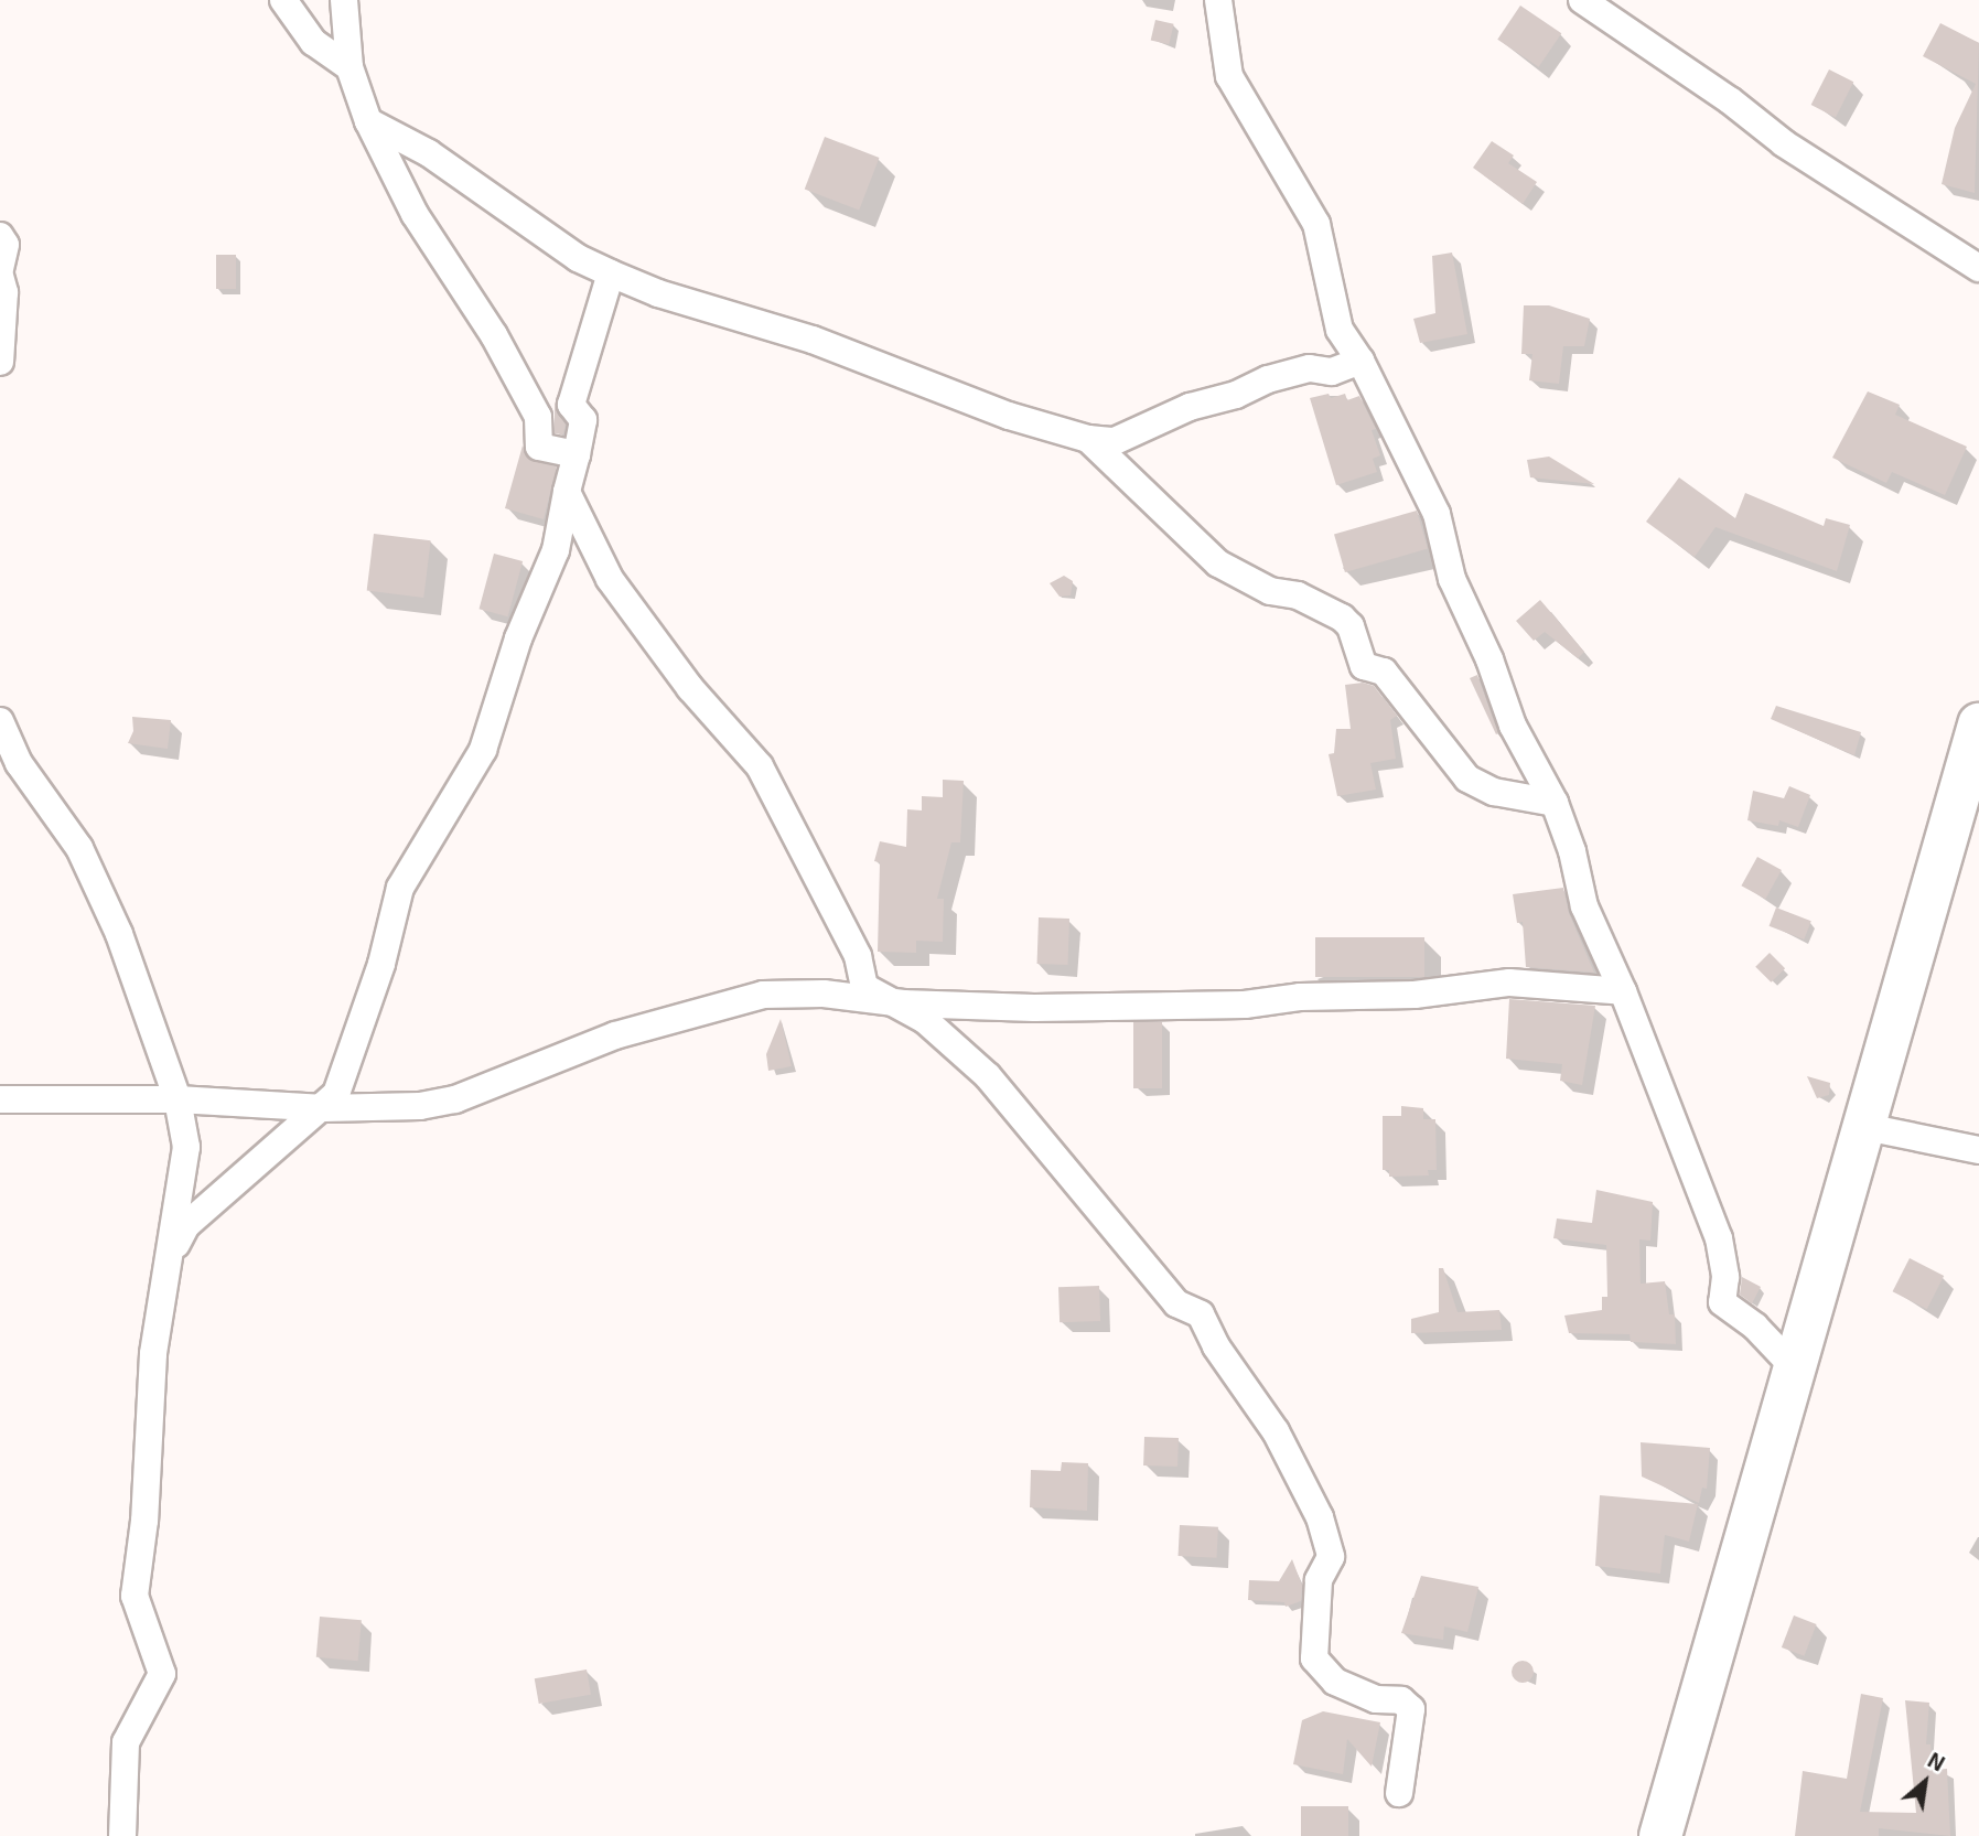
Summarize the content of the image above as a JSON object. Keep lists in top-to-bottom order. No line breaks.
{"north":"top right"}
